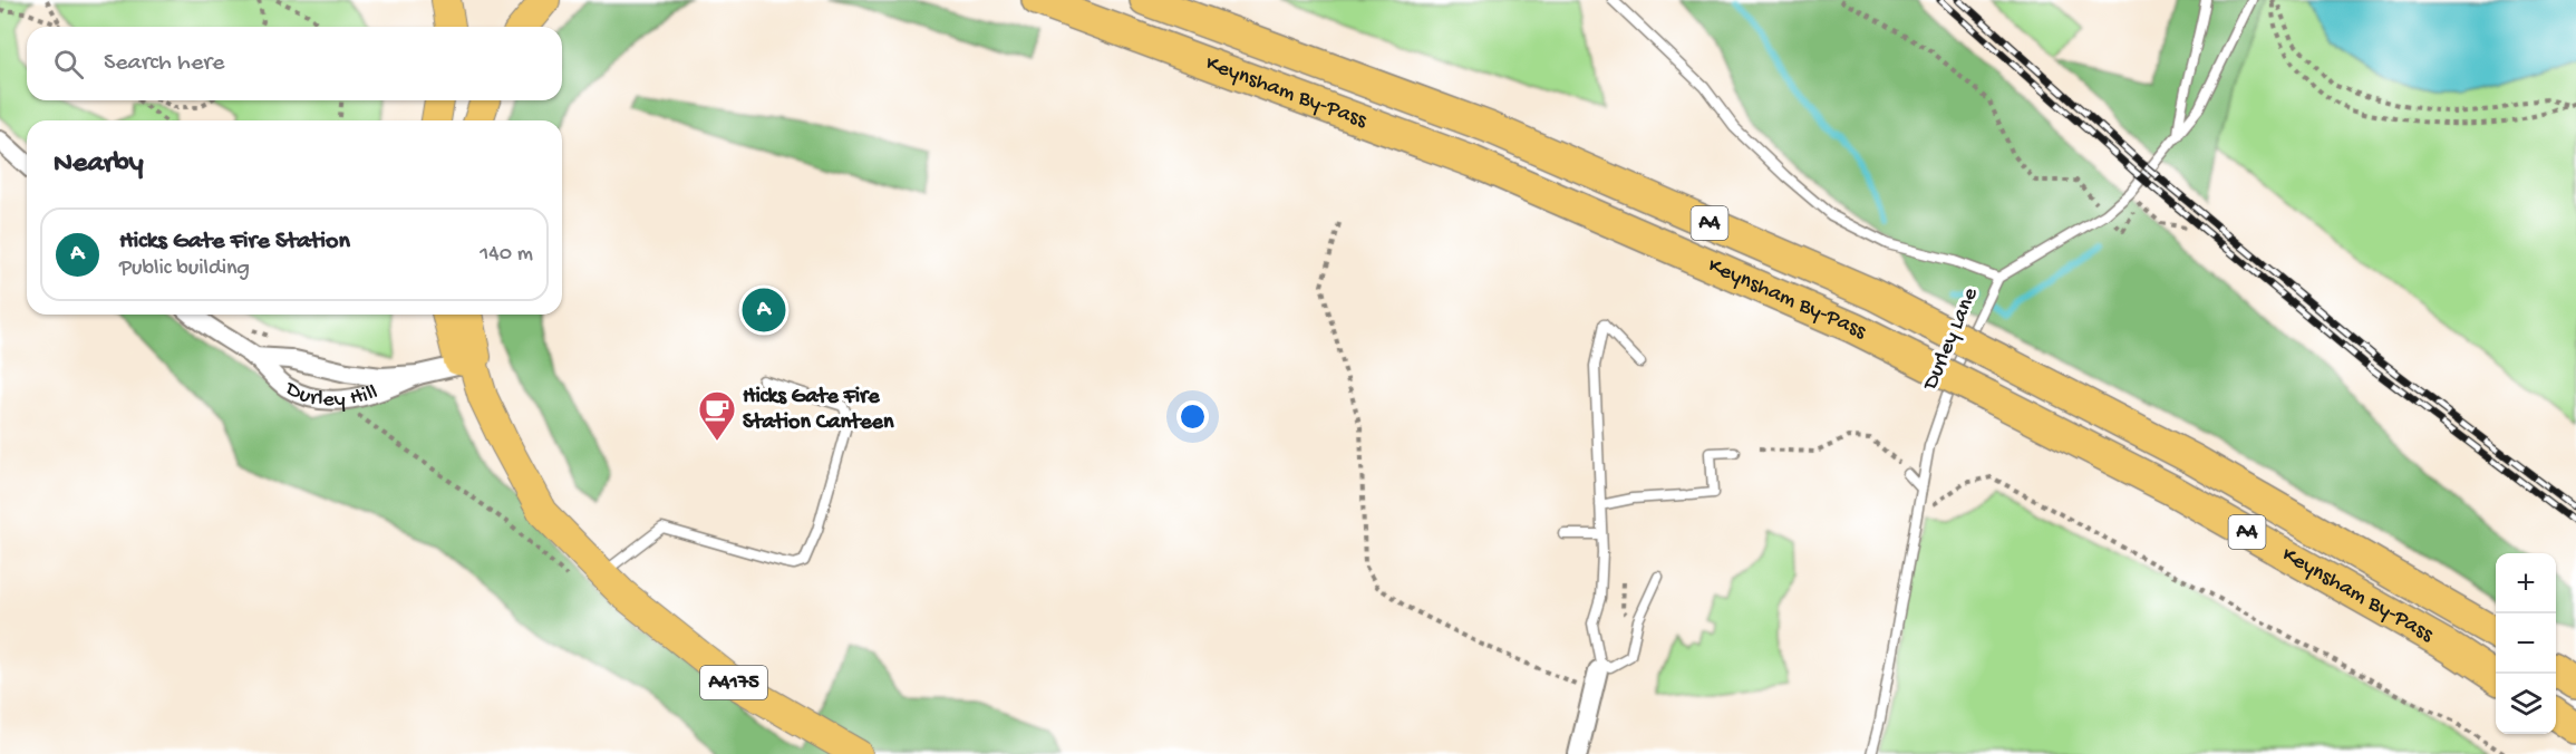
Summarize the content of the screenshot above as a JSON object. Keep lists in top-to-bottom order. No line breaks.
{"streets":{"highway":["Keynsham By-Pass","A4"],"main road":["A4175"],"street":["Durley Hill"],"lane":["Durley Lane"]},"crossings":[["Durley Hill","A4175"]],"places":{"cafe":["Hicks Gate Fire Station Canteen"]},"page":{"search":"Search here","heading":"Nearby","list":[{"mark":"A","name":"Hicks Gate Fire Station","note":"Public building","value":"140 m"}],"pins":"A","map_buttons":["+","−"]}}
